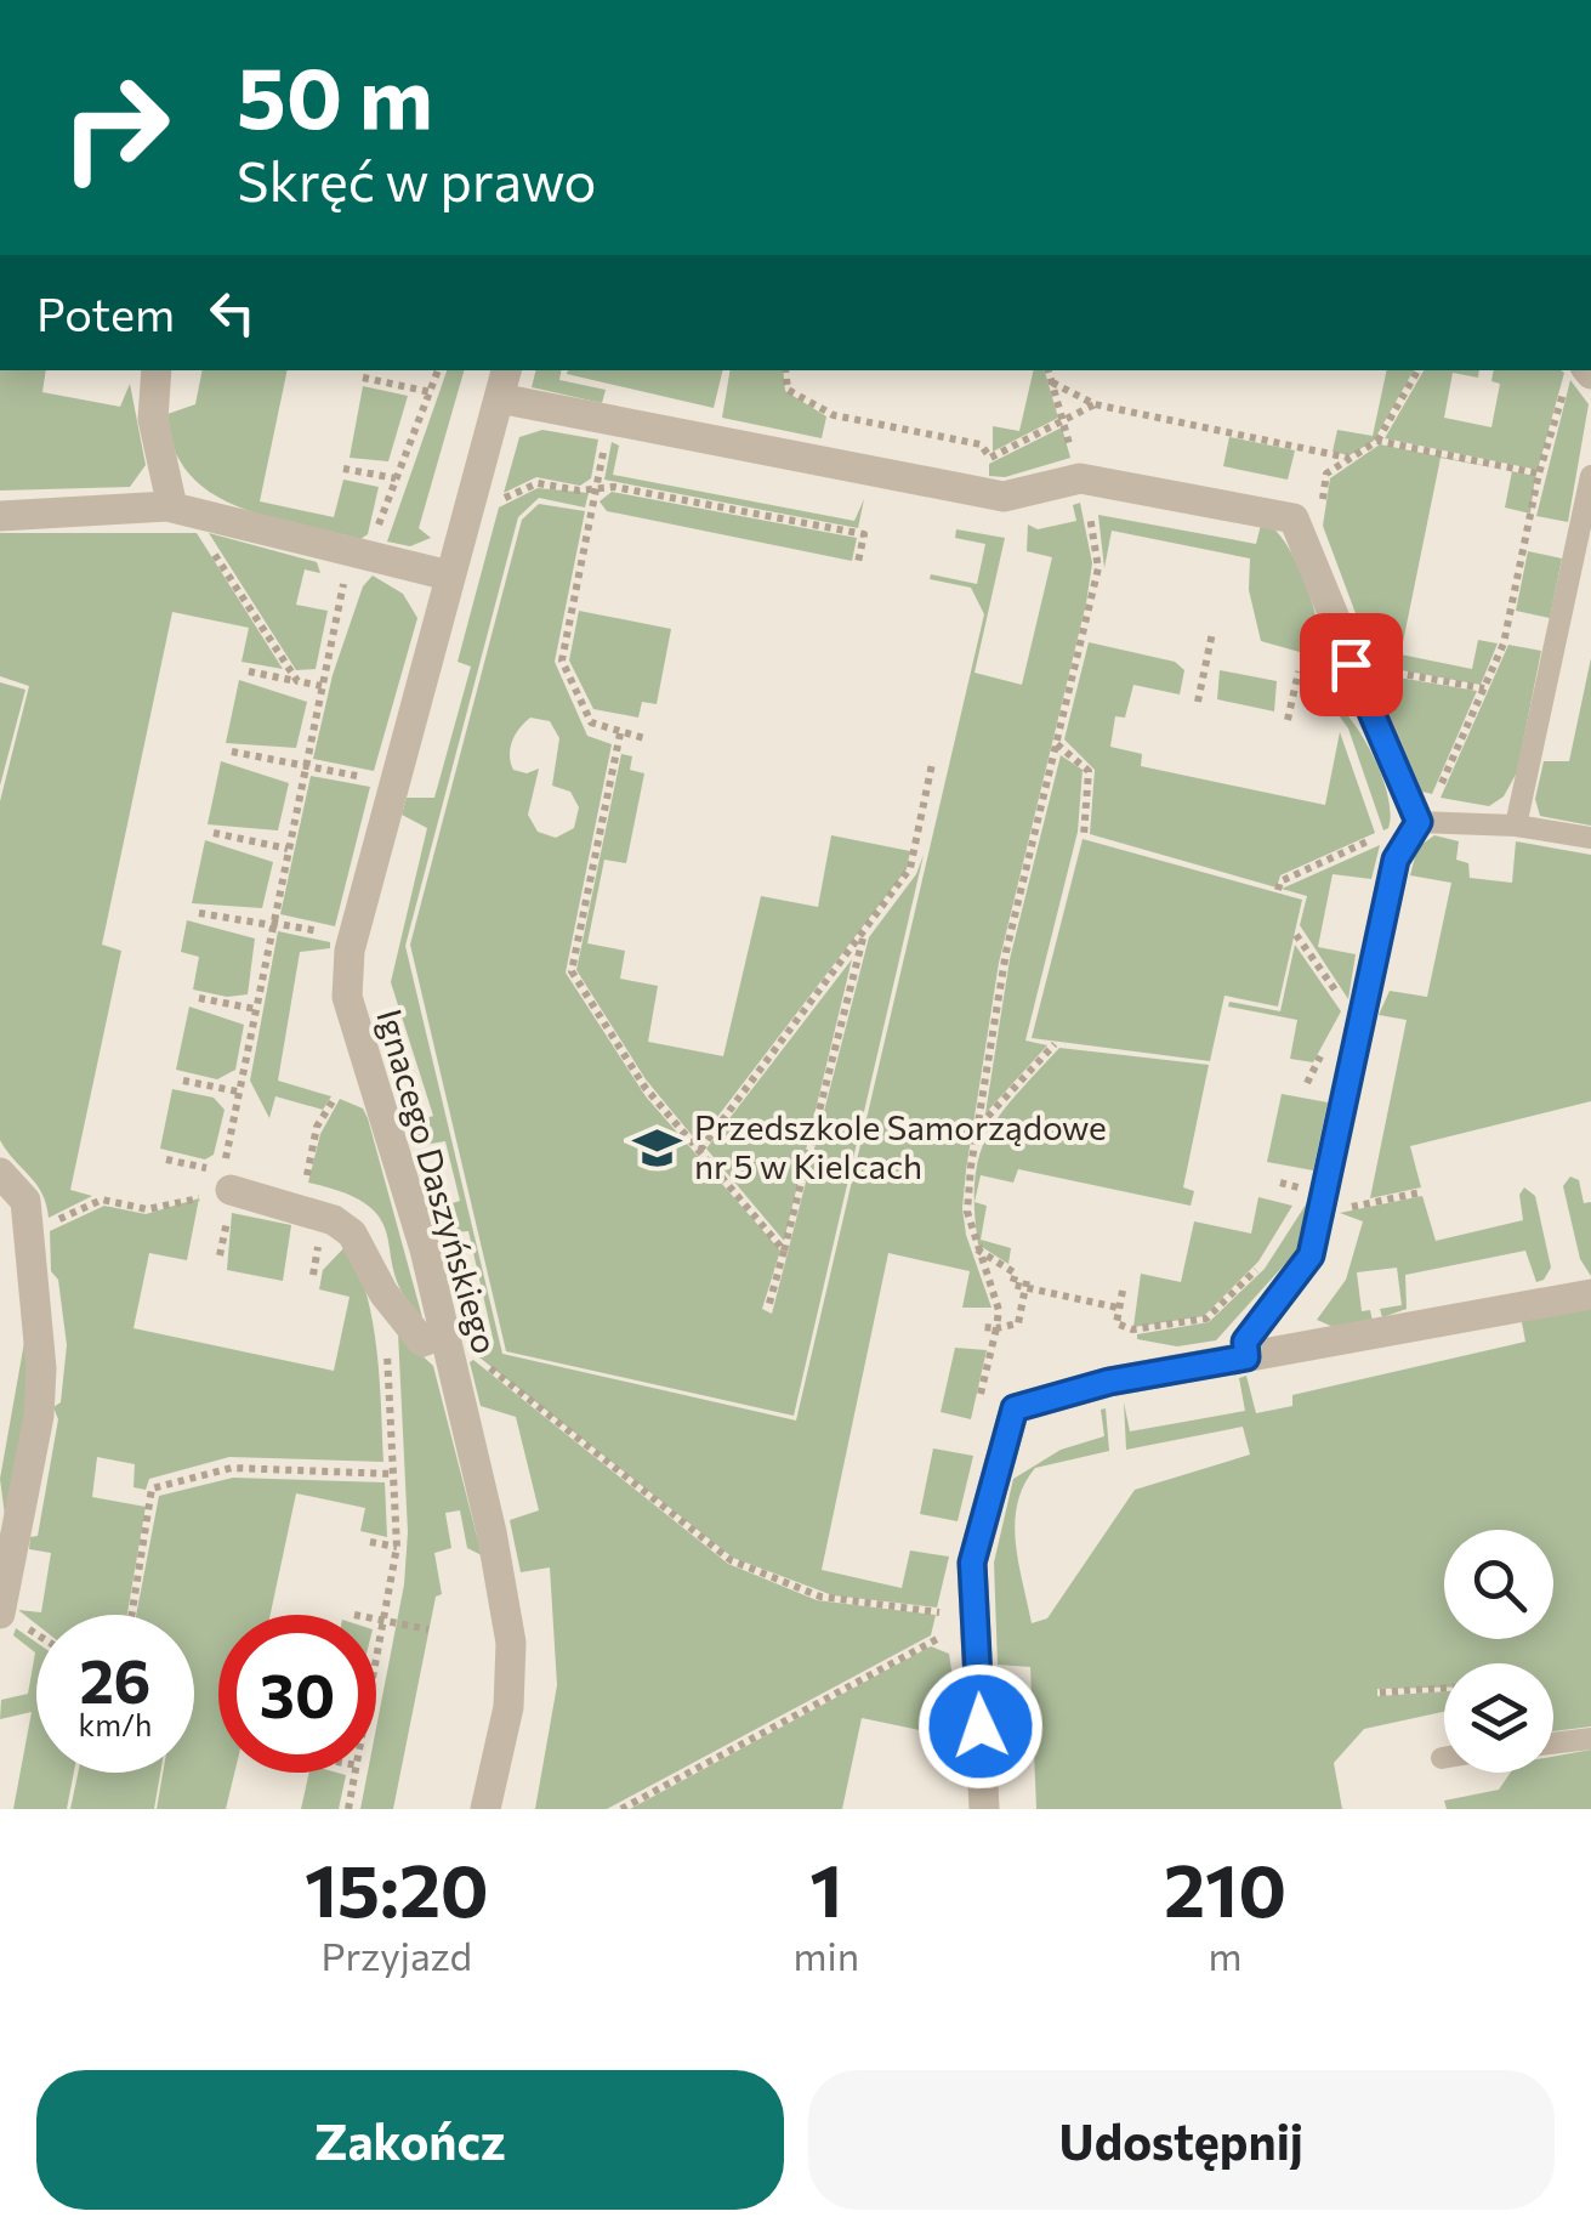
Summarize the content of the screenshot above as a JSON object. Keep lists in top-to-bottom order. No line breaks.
{"streets":{"street":["Ignacego Daszyńskiego"]},"places":{"school or university":["Przedszkole Samorządowe nr 5 w Kielcach"]},"page":{"turn":["50 m","Skręć w prawo"],"then":"Potem","speed":"26 km/h","limit":"30","eta":["15:20","Przyjazd","1","min","210","m"],"buttons":["Zakończ","Udostępnij"]}}
